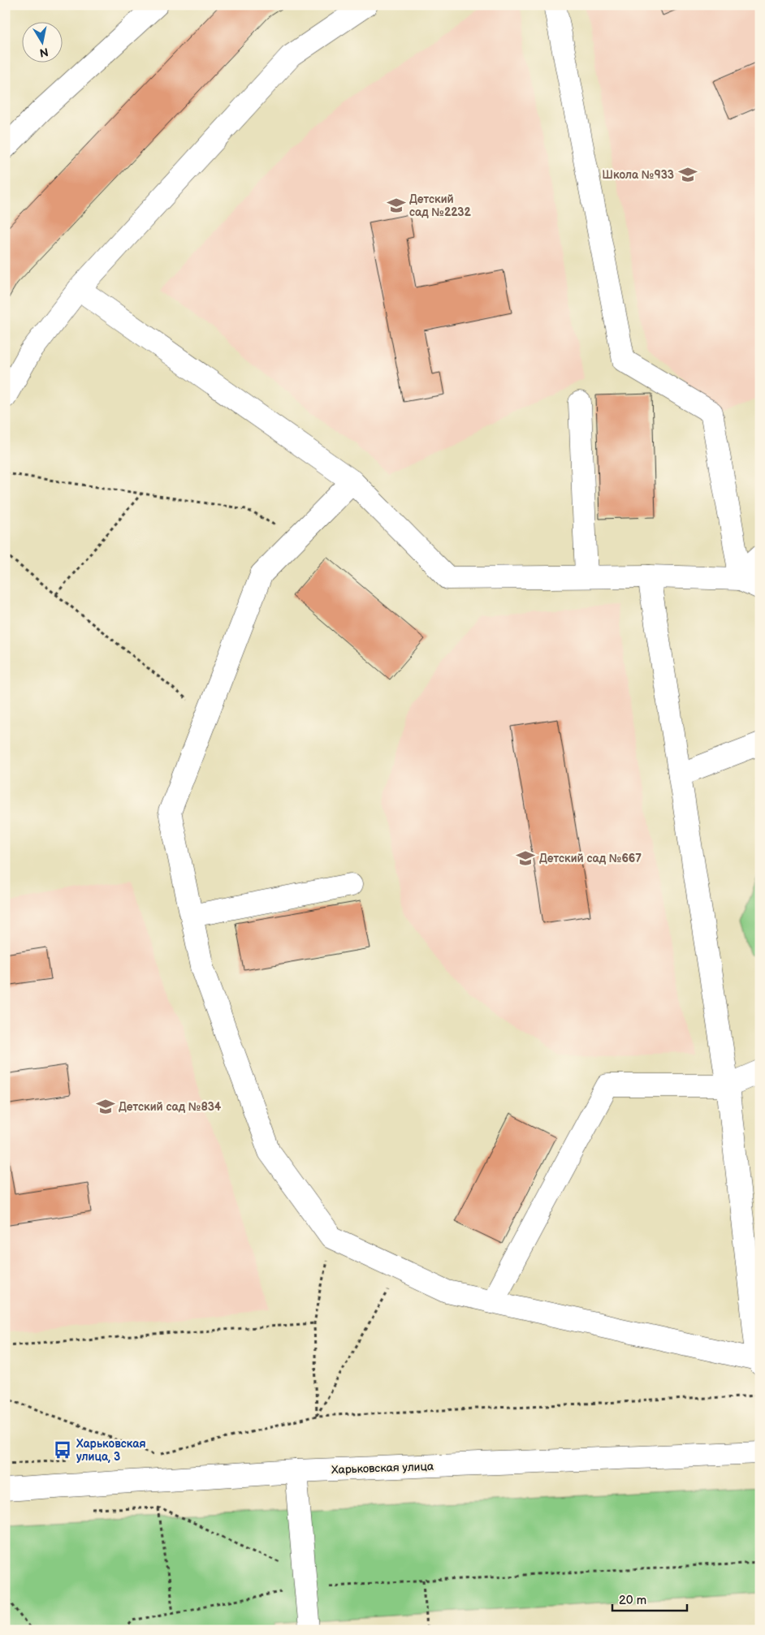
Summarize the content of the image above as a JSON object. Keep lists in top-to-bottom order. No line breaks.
{"streets":{"street":["Харьковская улица"]},"places":{"school or university":["Школа №933","Детский сад №2232","Детский сад №667","Детский сад №834"],"bus stop":["Харьковская улица, 3"]},"scale_bar":"20 m","north":"bottom"}
